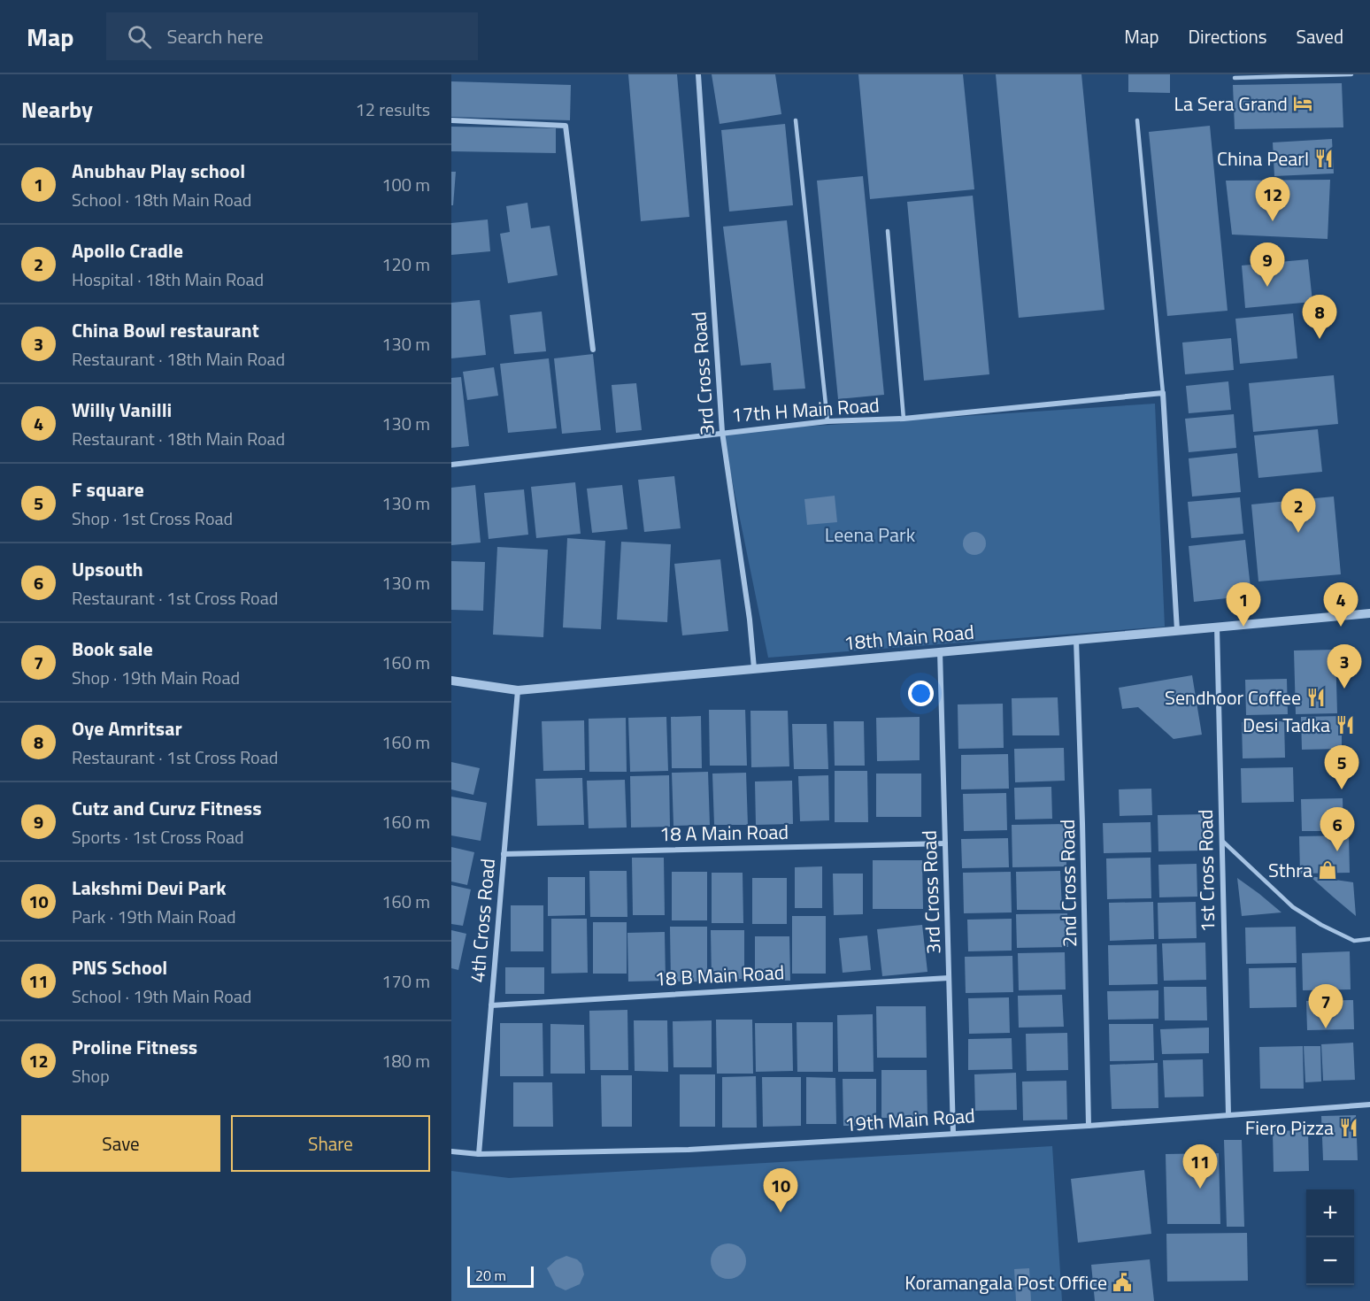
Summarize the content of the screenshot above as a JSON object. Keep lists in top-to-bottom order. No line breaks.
{"streets":{"street":["3rd Cross Road","17th H Main Road","18th Main Road","18 A Main Road","1st Cross Road","2nd Cross Road","4th Cross Road","18 B Main Road","19th Main Road"]},"crossings":[["3rd Cross Road","17th H Main Road"],["3rd Cross Road","18th Main Road"],["3rd Cross Road","18 A Main Road"],["3rd Cross Road","18 B Main Road"],["3rd Cross Road","19th Main Road"],["18th Main Road","1st Cross Road"],["18th Main Road","2nd Cross Road"],["18th Main Road","4th Cross Road"],["18 A Main Road","4th Cross Road"],["1st Cross Road","19th Main Road"],["2nd Cross Road","19th Main Road"],["4th Cross Road","18 B Main Road"],["4th Cross Road","19th Main Road"]],"parks":["Leena Park"],"places":{"hotel":["La Sera Grand"],"restaurant":["China Pearl","Sendhoor Coffee","Desi Tadka","Fiero Pizza"],"shop":["Sthra"],"public building":["Koramangala Post Office"]},"scale_bar":"20 m","page":{"header":"Map","search":"Search here","nav":["Map","Directions","Saved"],"heading":["Nearby","12 results"],"list":[{"mark":"1","name":"Anubhav Play school","note":"School · 18th Main Road","value":"100 m"},{"mark":"2","name":"Apollo Cradle","note":"Hospital · 18th Main Road","value":"120 m"},{"mark":"3","name":"China Bowl restaurant","note":"Restaurant · 18th Main Road","value":"130 m"},{"mark":"4","name":"Willy Vanilli","note":"Restaurant · 18th Main Road","value":"130 m"},{"mark":"5","name":"F square","note":"Shop · 1st Cross Road","value":"130 m"},{"mark":"6","name":"Upsouth","note":"Restaurant · 1st Cross Road","value":"130 m"},{"mark":"7","name":"Book sale","note":"Shop · 19th Main Road","value":"160 m"},{"mark":"8","name":"Oye Amritsar","note":"Restaurant · 1st Cross Road","value":"160 m"},{"mark":"9","name":"Cutz and Curvz Fitness","note":"Sports · 1st Cross Road","value":"160 m"},{"mark":"10","name":"Lakshmi Devi Park","note":"Park · 19th Main Road","value":"160 m"},{"mark":"11","name":"PNS School","note":"School · 19th Main Road","value":"170 m"},{"mark":"12","name":"Proline Fitness","note":"Shop","value":"180 m"}],"pins":["12","9","8","2","1","4","3","5","6","7","11","10"],"buttons":["Save","Share"],"map_buttons":["+","−"],"scale":"20 m"}}
